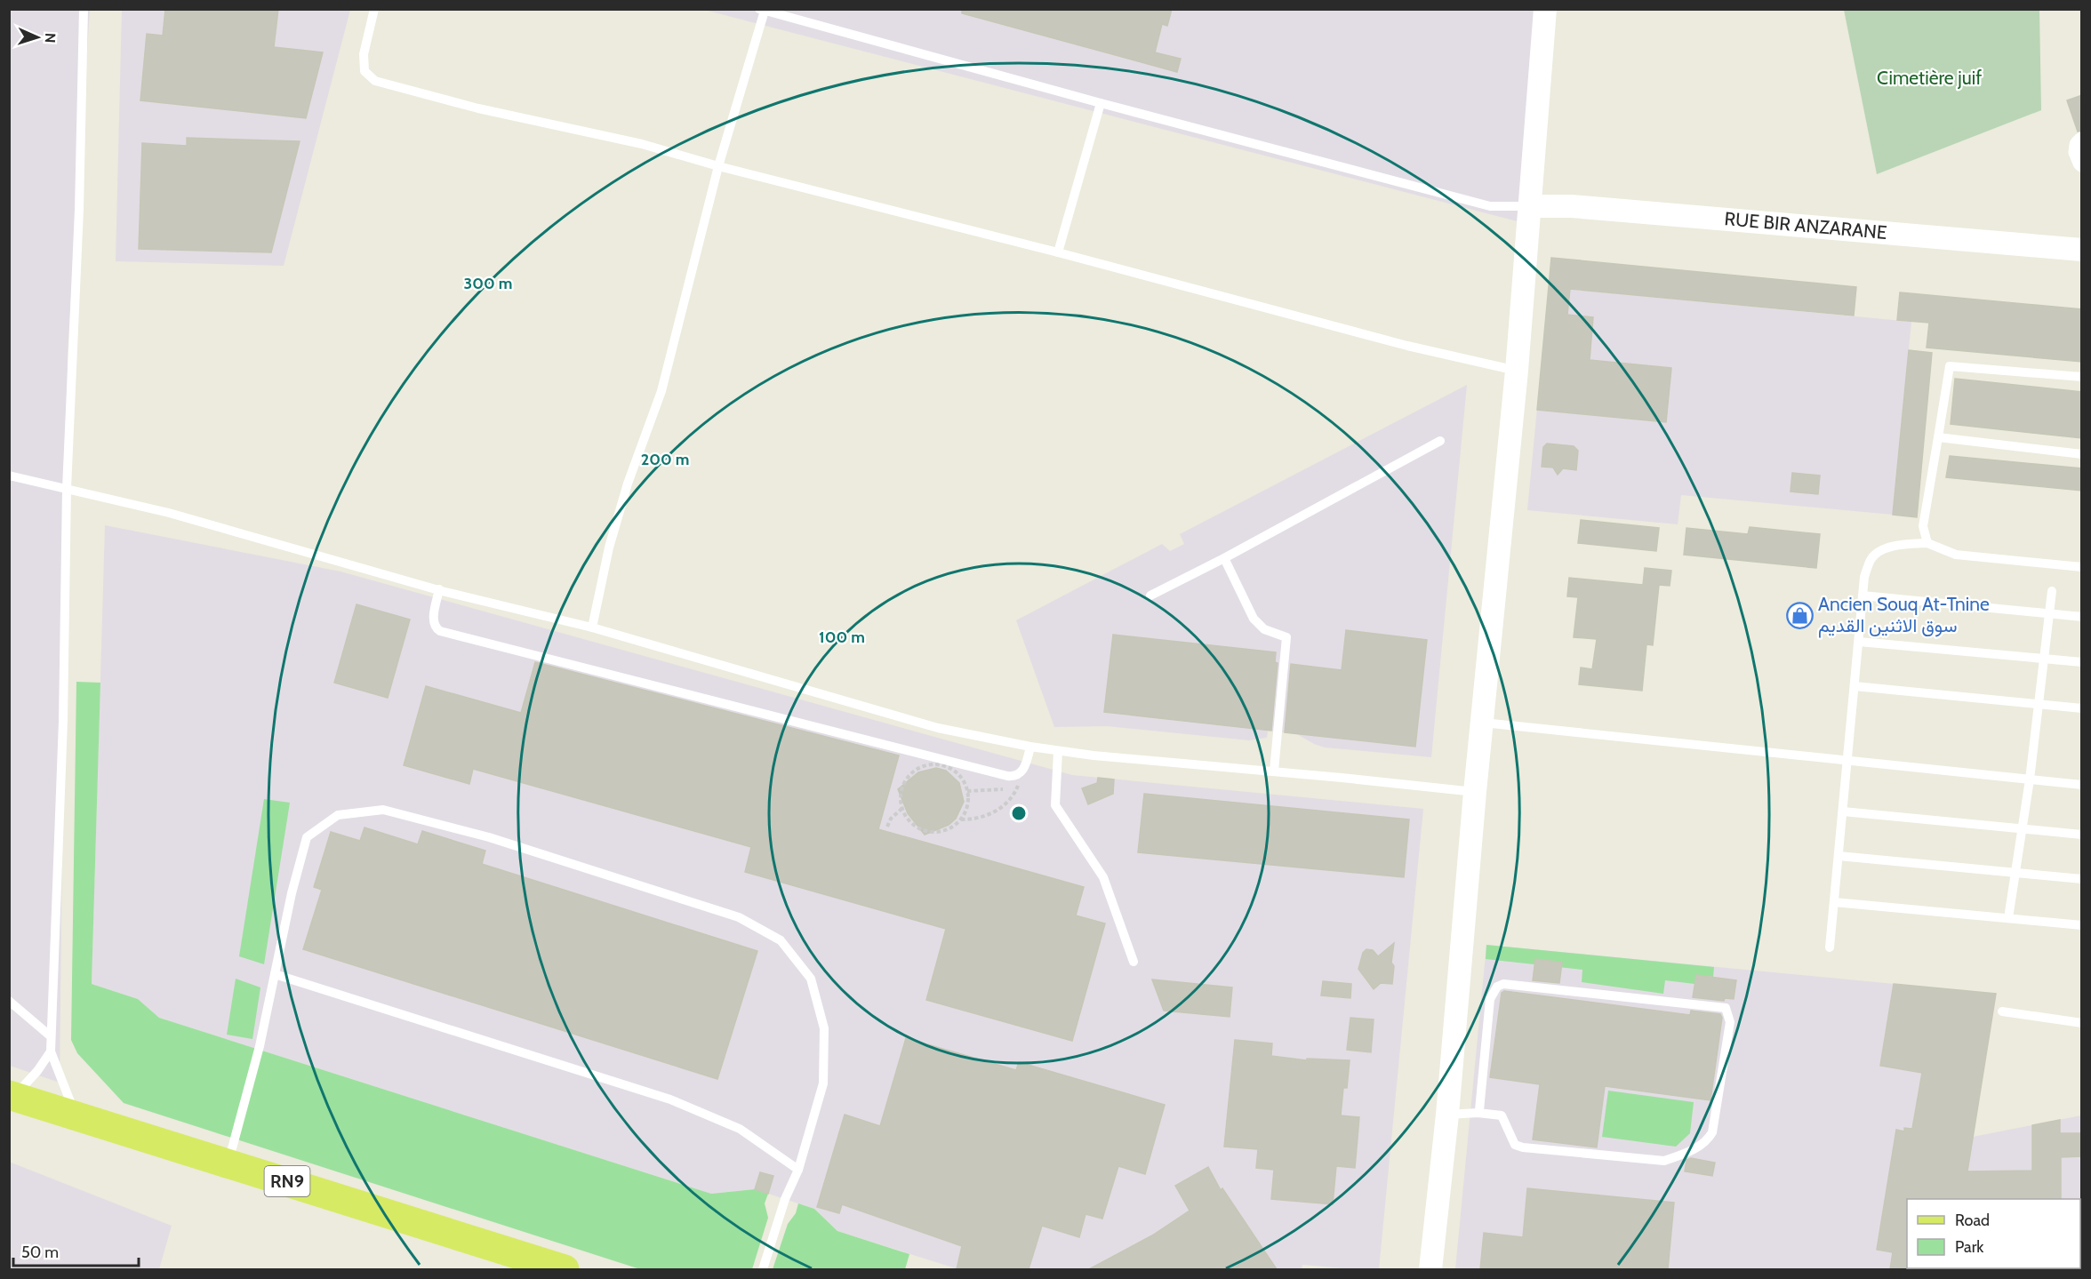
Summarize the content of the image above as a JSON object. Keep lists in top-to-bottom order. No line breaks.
{"streets":{"main road":["RN9"],"street":["RUE BIR ANZARANE"]},"parks":["Cimetière juif"],"places":{"shop":["Ancien Souq At-Tnine سوق الاثنين القديم"]},"legend":["Road","Park"],"scale_bar":"50 m","north":"right","rings":["300 m","200 m","100 m"]}
